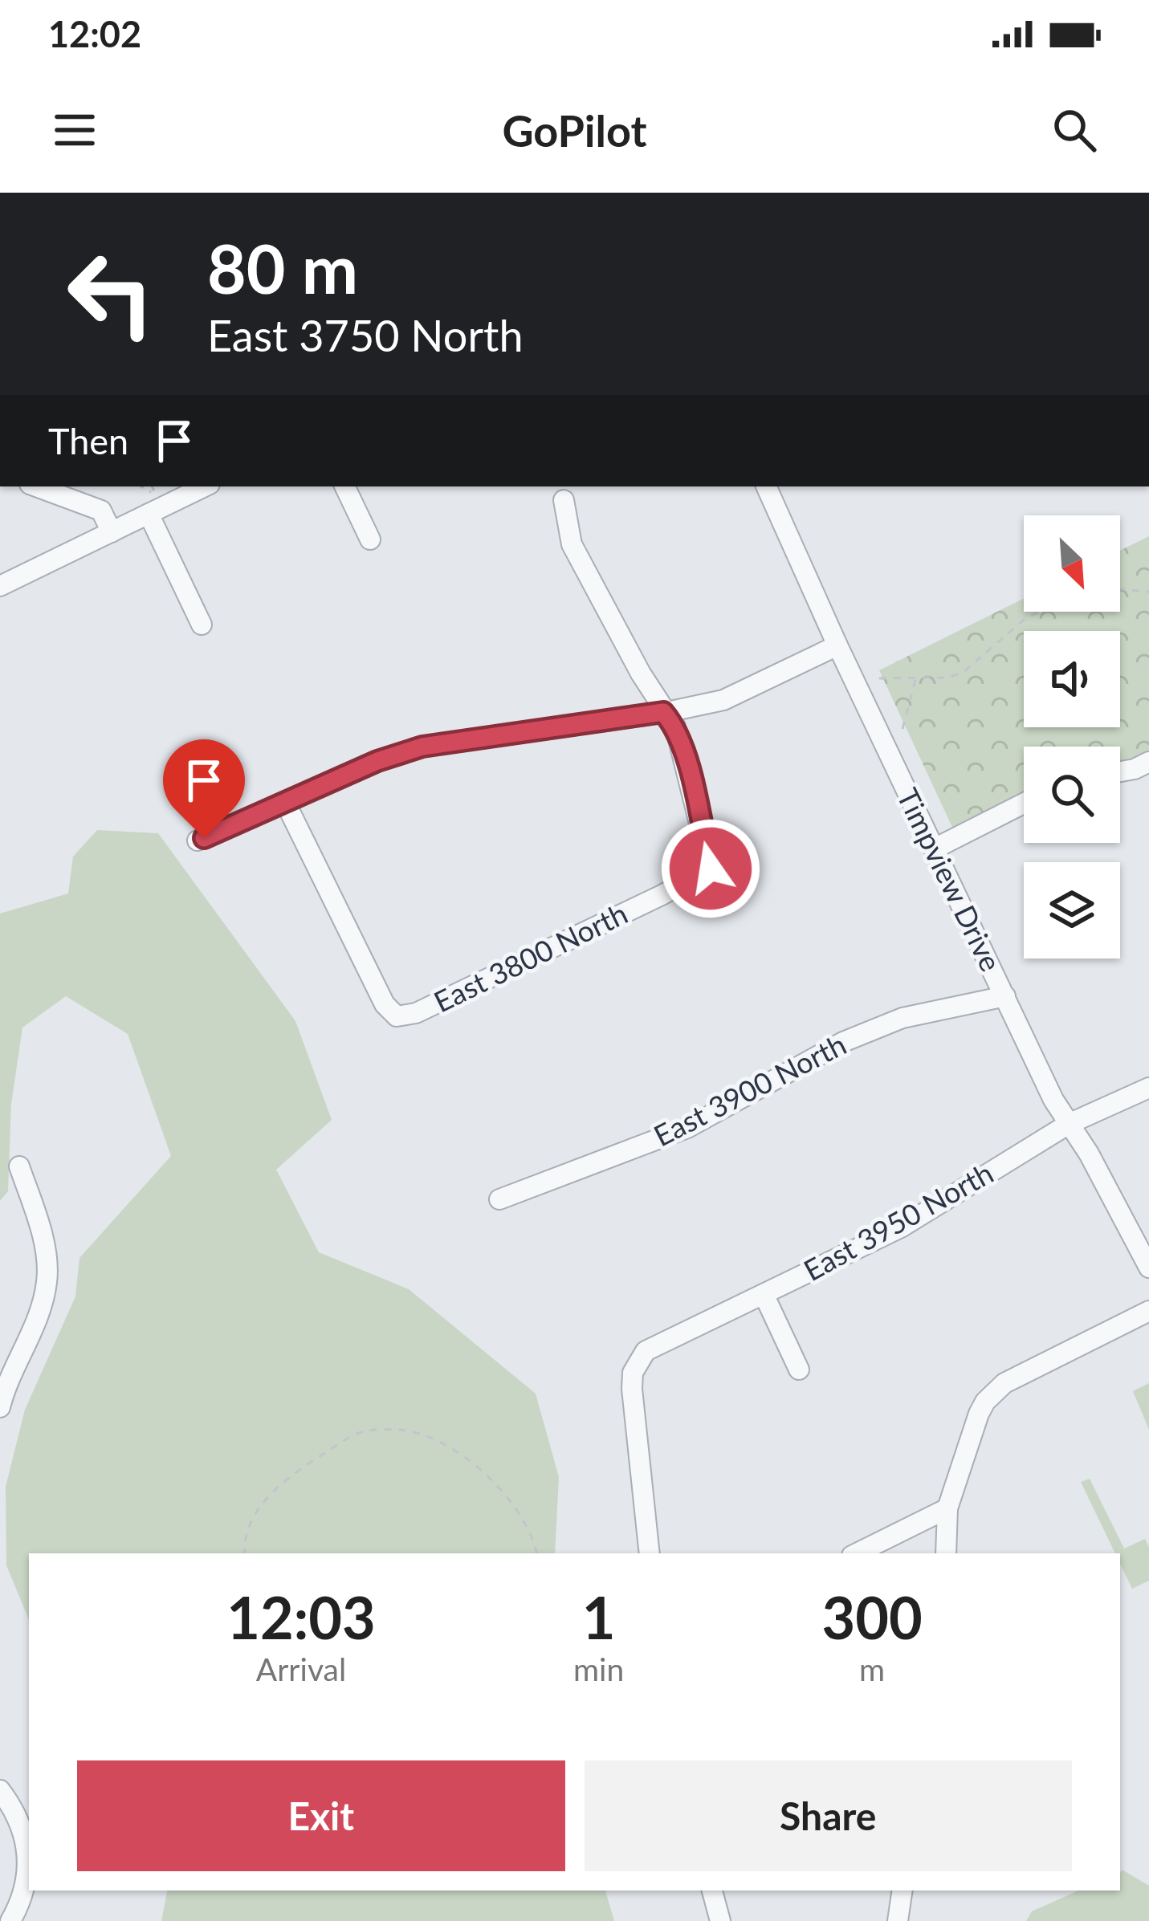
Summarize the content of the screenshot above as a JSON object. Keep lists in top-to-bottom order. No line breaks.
{"streets":{"street":["Timpview Drive","East 3800 North","East 3900 North","East 3950 North"]},"crossings":[["Timpview Drive","East 3900 North"],["Timpview Drive","East 3950 North"]],"north":"bottom right","page":{"status":"12:02","header":"GoPilot","turn":["80 m","East 3750 North"],"then":"Then","eta":["12:03","Arrival","1","min","300","m"],"buttons":["Exit","Share"]}}
